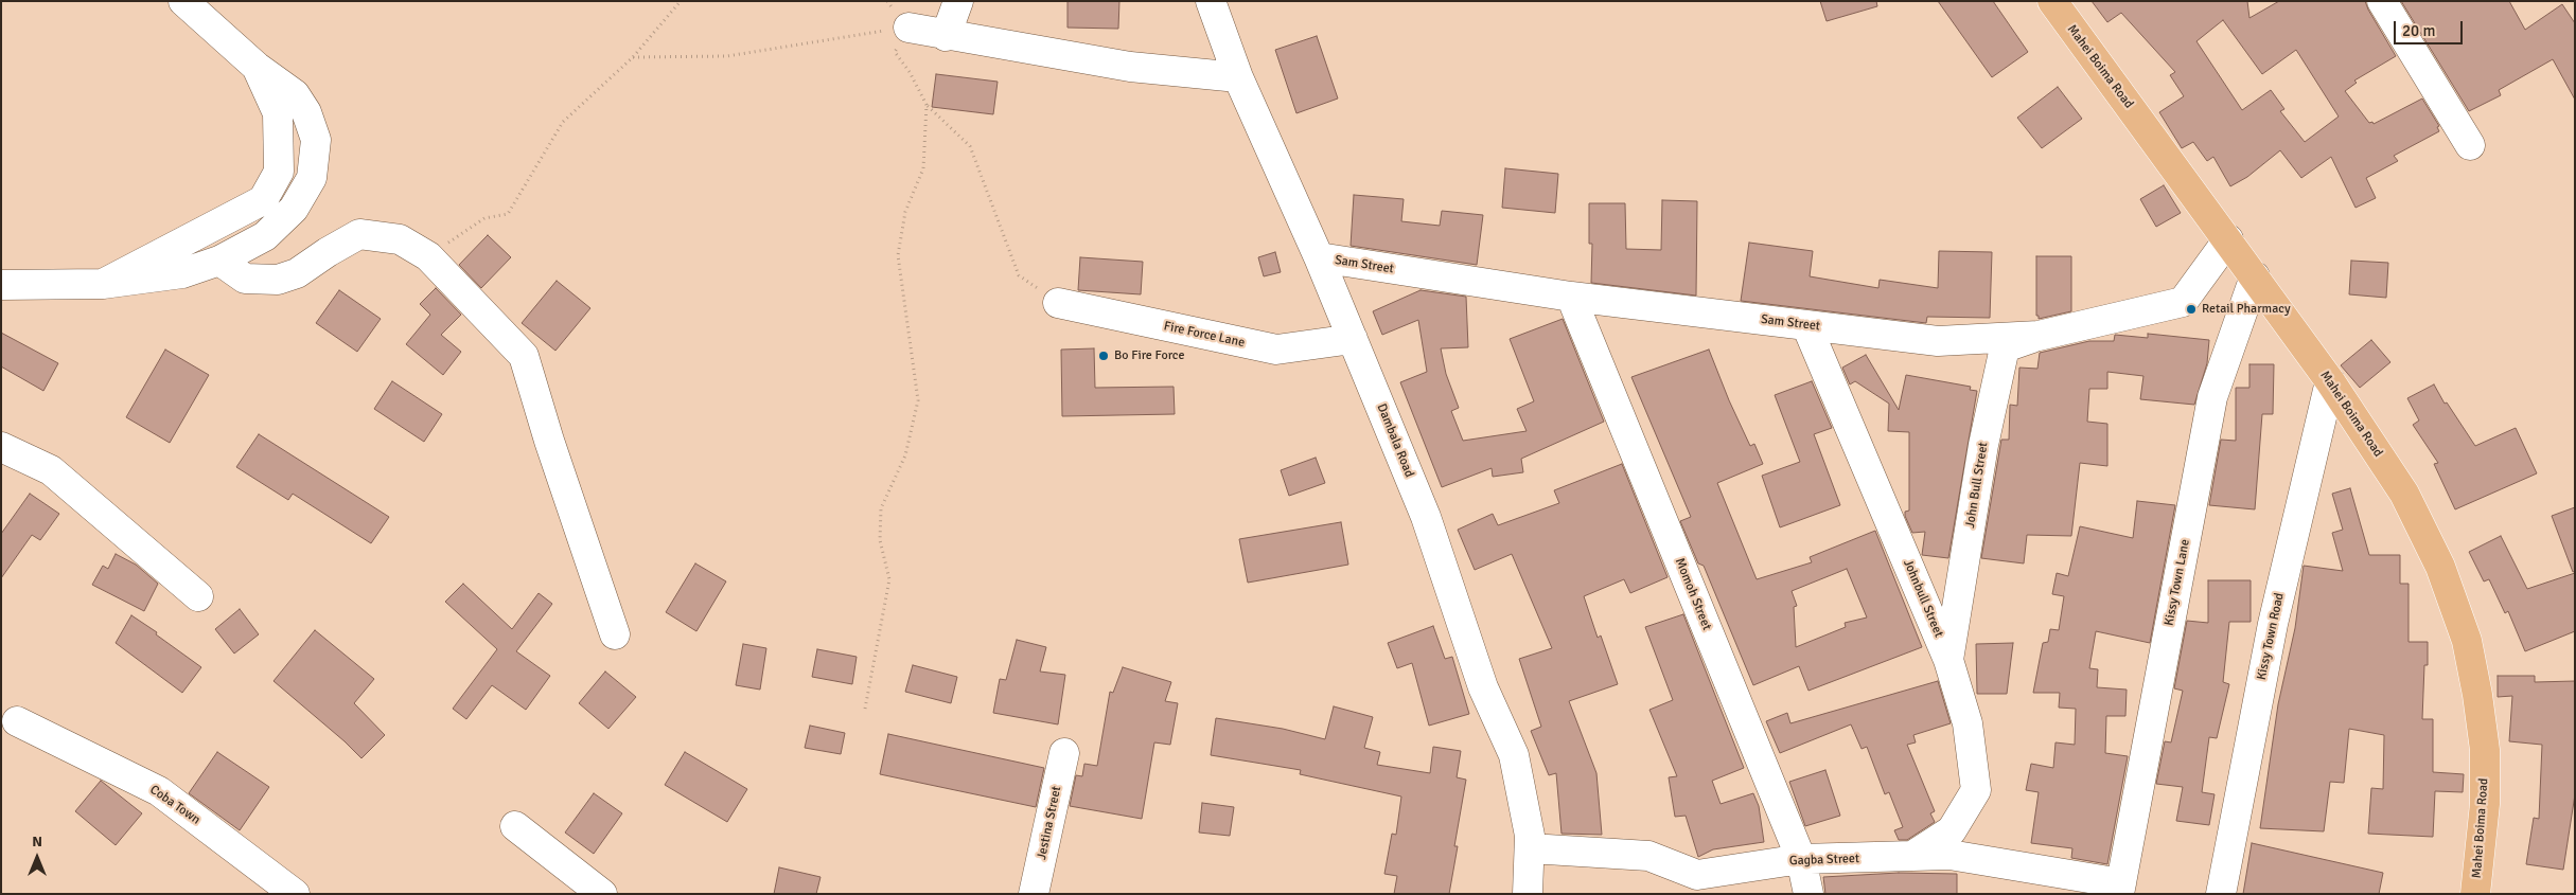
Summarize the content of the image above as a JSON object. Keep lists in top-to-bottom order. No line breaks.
{"streets":{"main road":["Mahei Boima Road"],"street":["Sam Street","Fire Force Lane","Dambala Road","John Bull Street","Kissy Town Lane","Momoh Street","Johnbull Street","Kissy Town Road","Coba Town","Jestina Street","Gagba Street"]},"crossings":[["Mahei Boima Road","Sam Street"],["Mahei Boima Road","Kissy Town Lane"],["Mahei Boima Road","Kissy Town Road"],["Sam Street","Dambala Road"],["Sam Street","John Bull Street"],["Sam Street","Momoh Street"],["Sam Street","Johnbull Street"],["Fire Force Lane","Dambala Road"],["Dambala Road","Gagba Street"],["John Bull Street","Johnbull Street"],["Kissy Town Lane","Gagba Street"],["Momoh Street","Gagba Street"],["Johnbull Street","Gagba Street"]],"places":["Retail Pharmacy","Bo Fire Force"],"scale_bar":"20 m","north":"top"}
